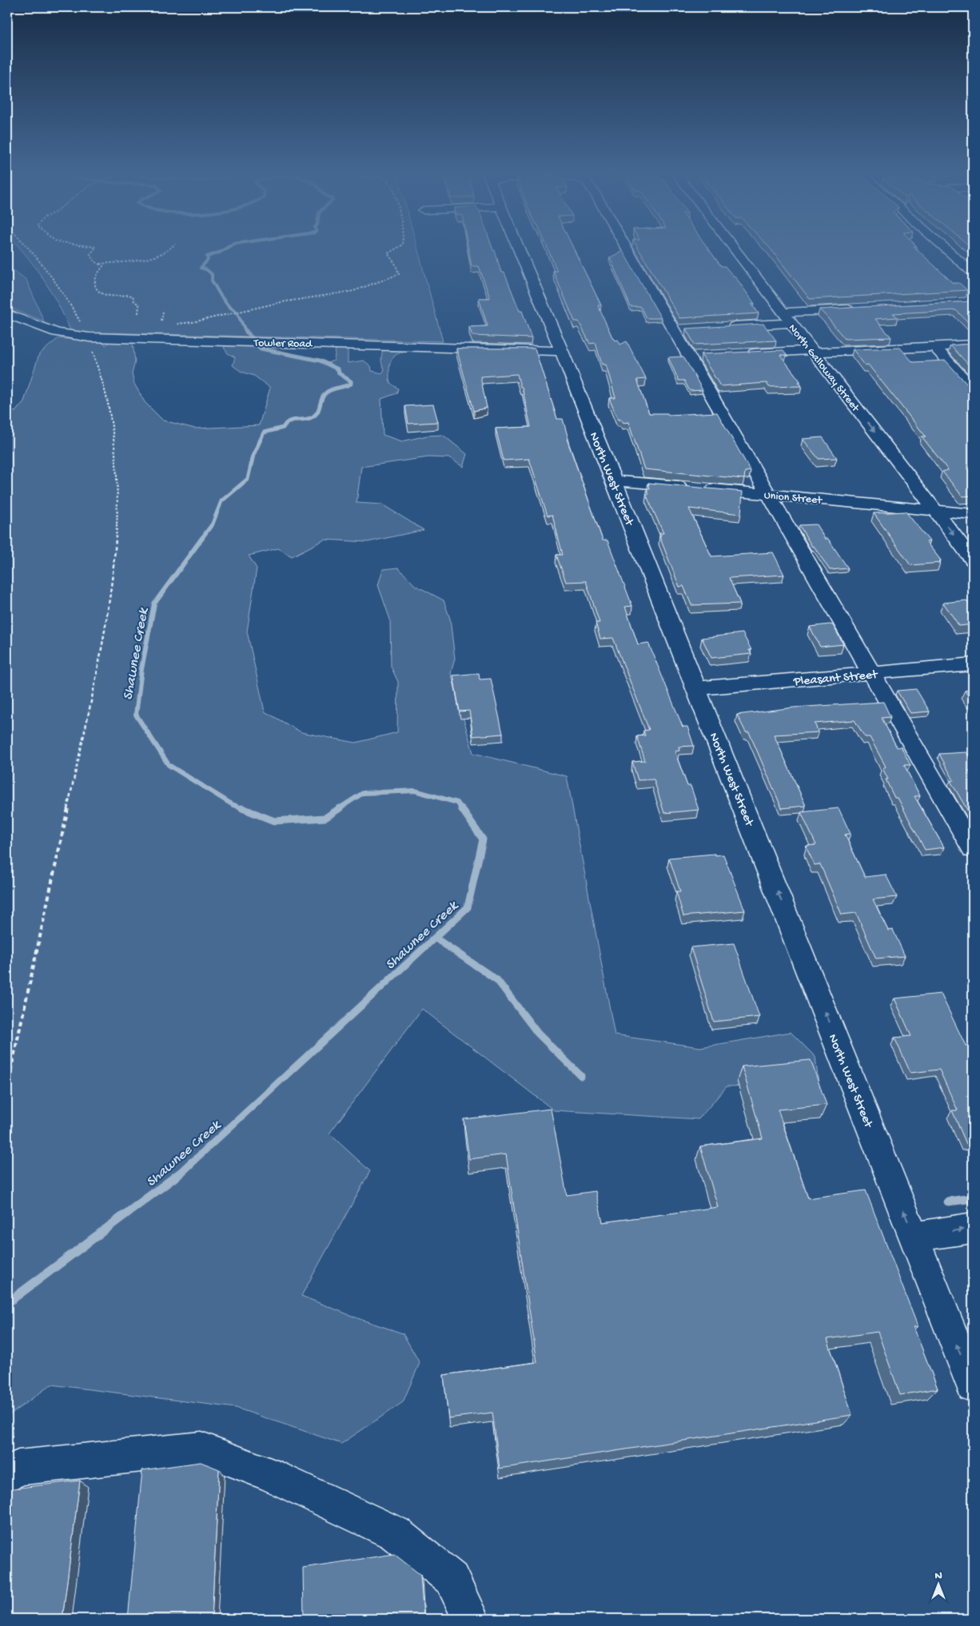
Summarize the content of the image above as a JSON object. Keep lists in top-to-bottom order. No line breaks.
{"streets":{"main road":["Towler Road","North Galloway Street","North West Street","Union Street","Pleasant Street"]},"crossings":[["Towler Road","North West Street"],["North Galloway Street","Union Street"],["North West Street","Union Street"],["North West Street","Pleasant Street"]],"water":["Shawnee Creek"],"north":"top"}
